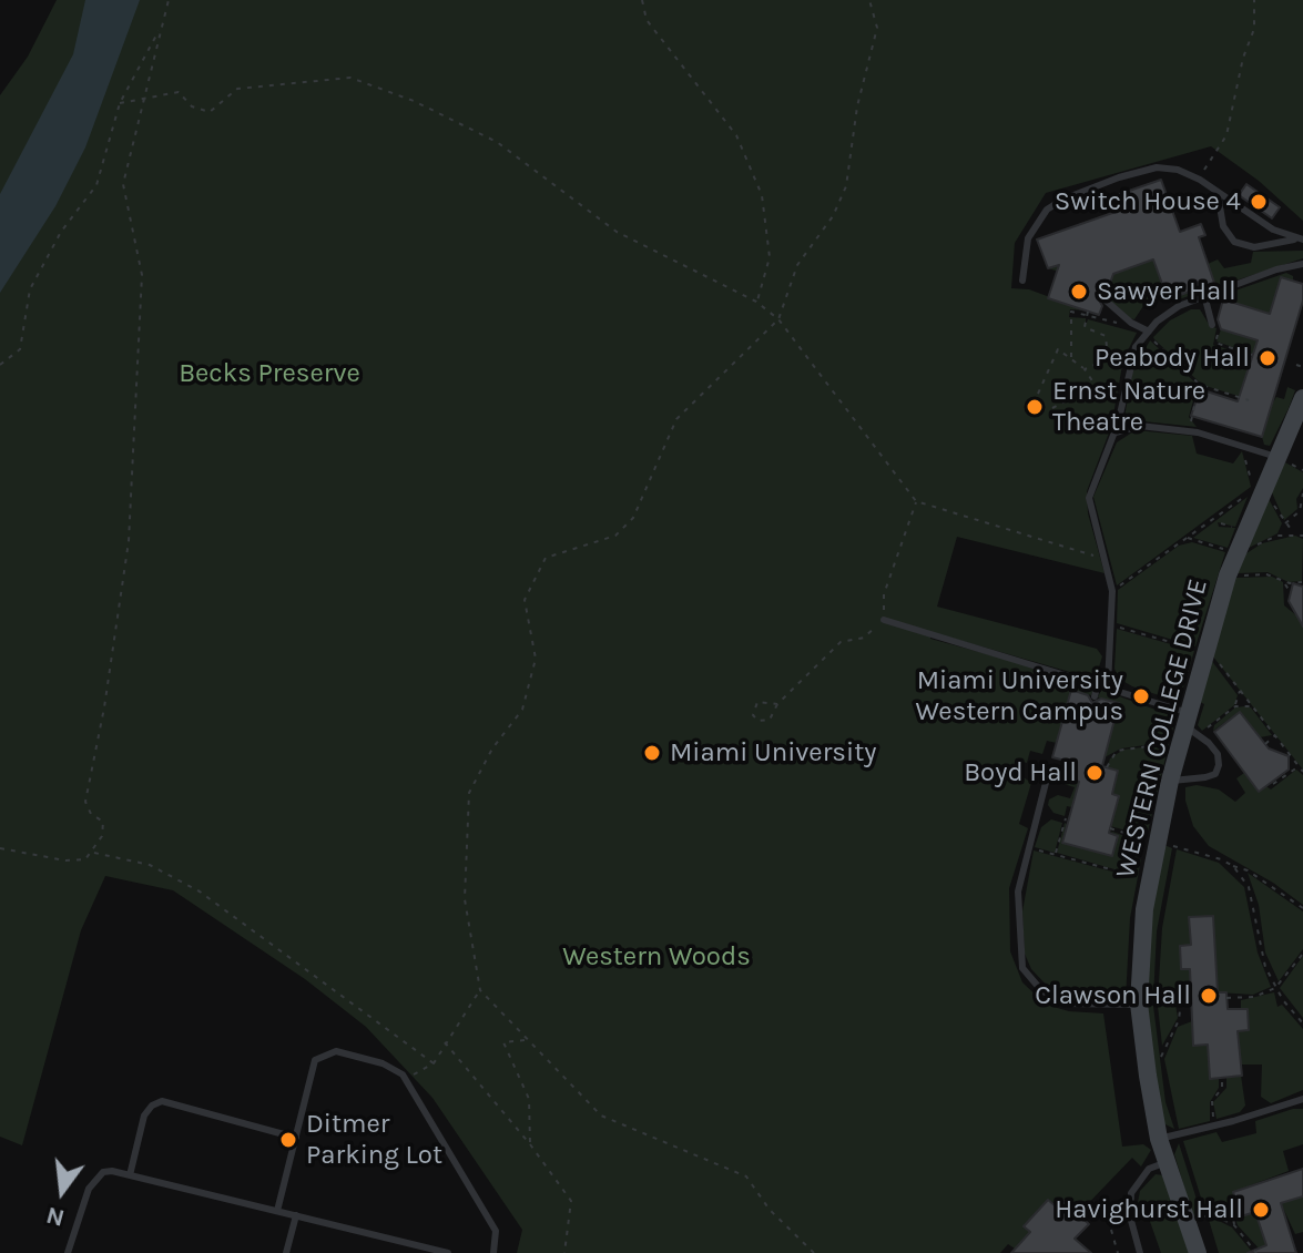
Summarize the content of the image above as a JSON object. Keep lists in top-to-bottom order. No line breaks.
{"streets":{"street":["WESTERN COLLEGE DRIVE"]},"parks":["Becks Preserve","Western Woods"],"places":["Switch House 4","Sawyer Hall","Peabody Hall","Ernst Nature Theatre","Miami University Western Campus","Miami University","Boyd Hall","Clawson Hall","Ditmer Parking Lot","Havighurst Hall"],"north":"bottom"}
